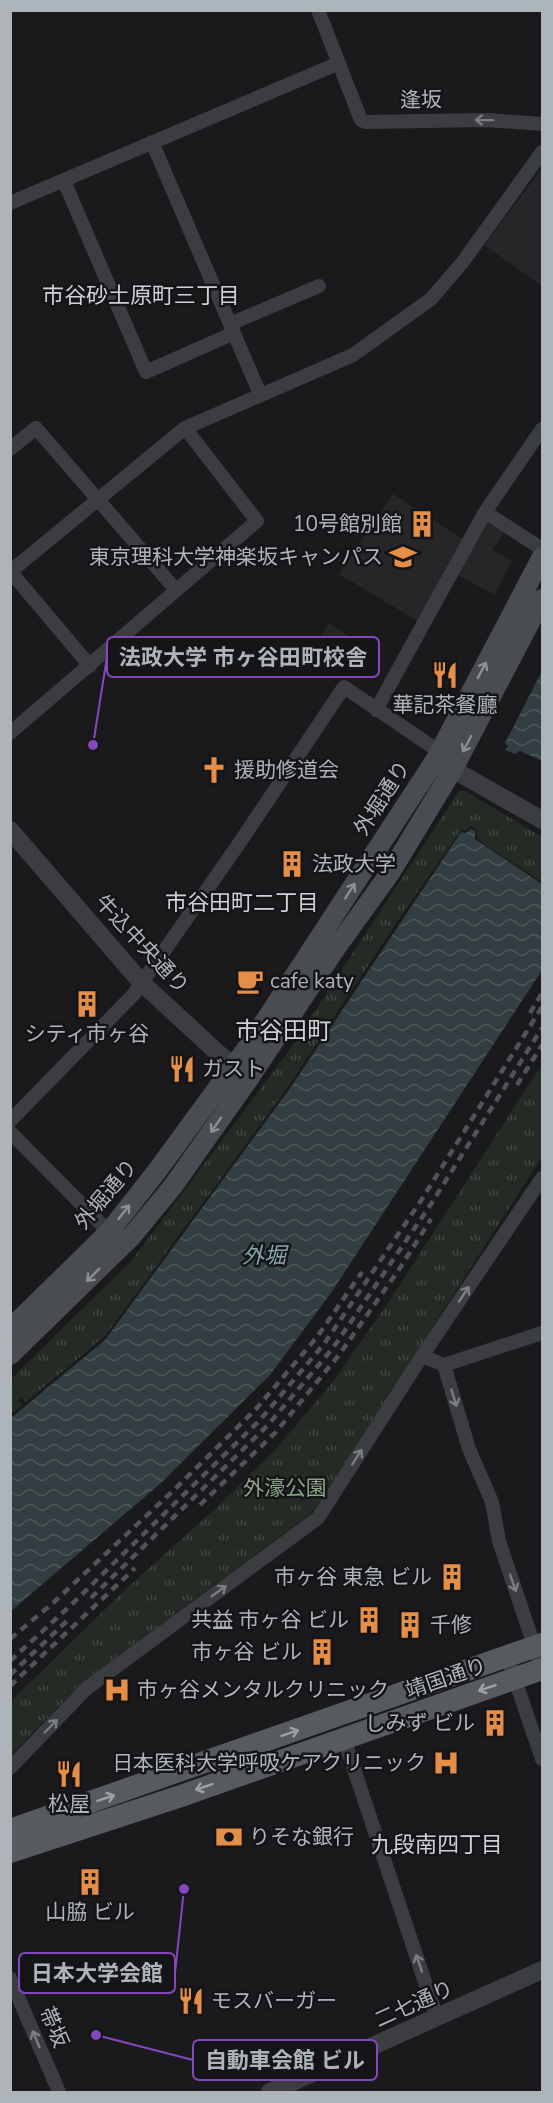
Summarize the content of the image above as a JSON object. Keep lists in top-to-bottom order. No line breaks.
{"streets":{"main road":["外堀通り","靖国通り"],"street":["逢坂","牛込中央通り","二七通り","帯坂"]},"crossings":[["外堀通り","牛込中央通り"]],"one_way":["逢坂","帯坂"],"districts":["市谷砂土原町三丁目","市谷田町二丁目","市谷田町","九段南四丁目"],"water":["外堀"],"parks":["外濠公園"],"places":{"building":["10号館別館","法政大学","シティ市ヶ谷","市ヶ谷 東急 ビル","共益 市ヶ谷 ビル","千修","市ヶ谷 ビル","しみず ビル","山脇 ビル"],"school or university":["東京理科大学神楽坂キャンパス"],"restaurant":["華記茶餐廳","ガスト","松屋","モスバーガー"],"other":["法政大学 市ヶ谷田町校舎","日本大学会館","自動車会館 ビル"],"church":["援助修道会"],"cafe":["cafe katy"],"hospital":["市ヶ谷メンタルクリニック","日本医科大学呼吸ケアクリニック"],"bank":["りそな銀行"]}}
